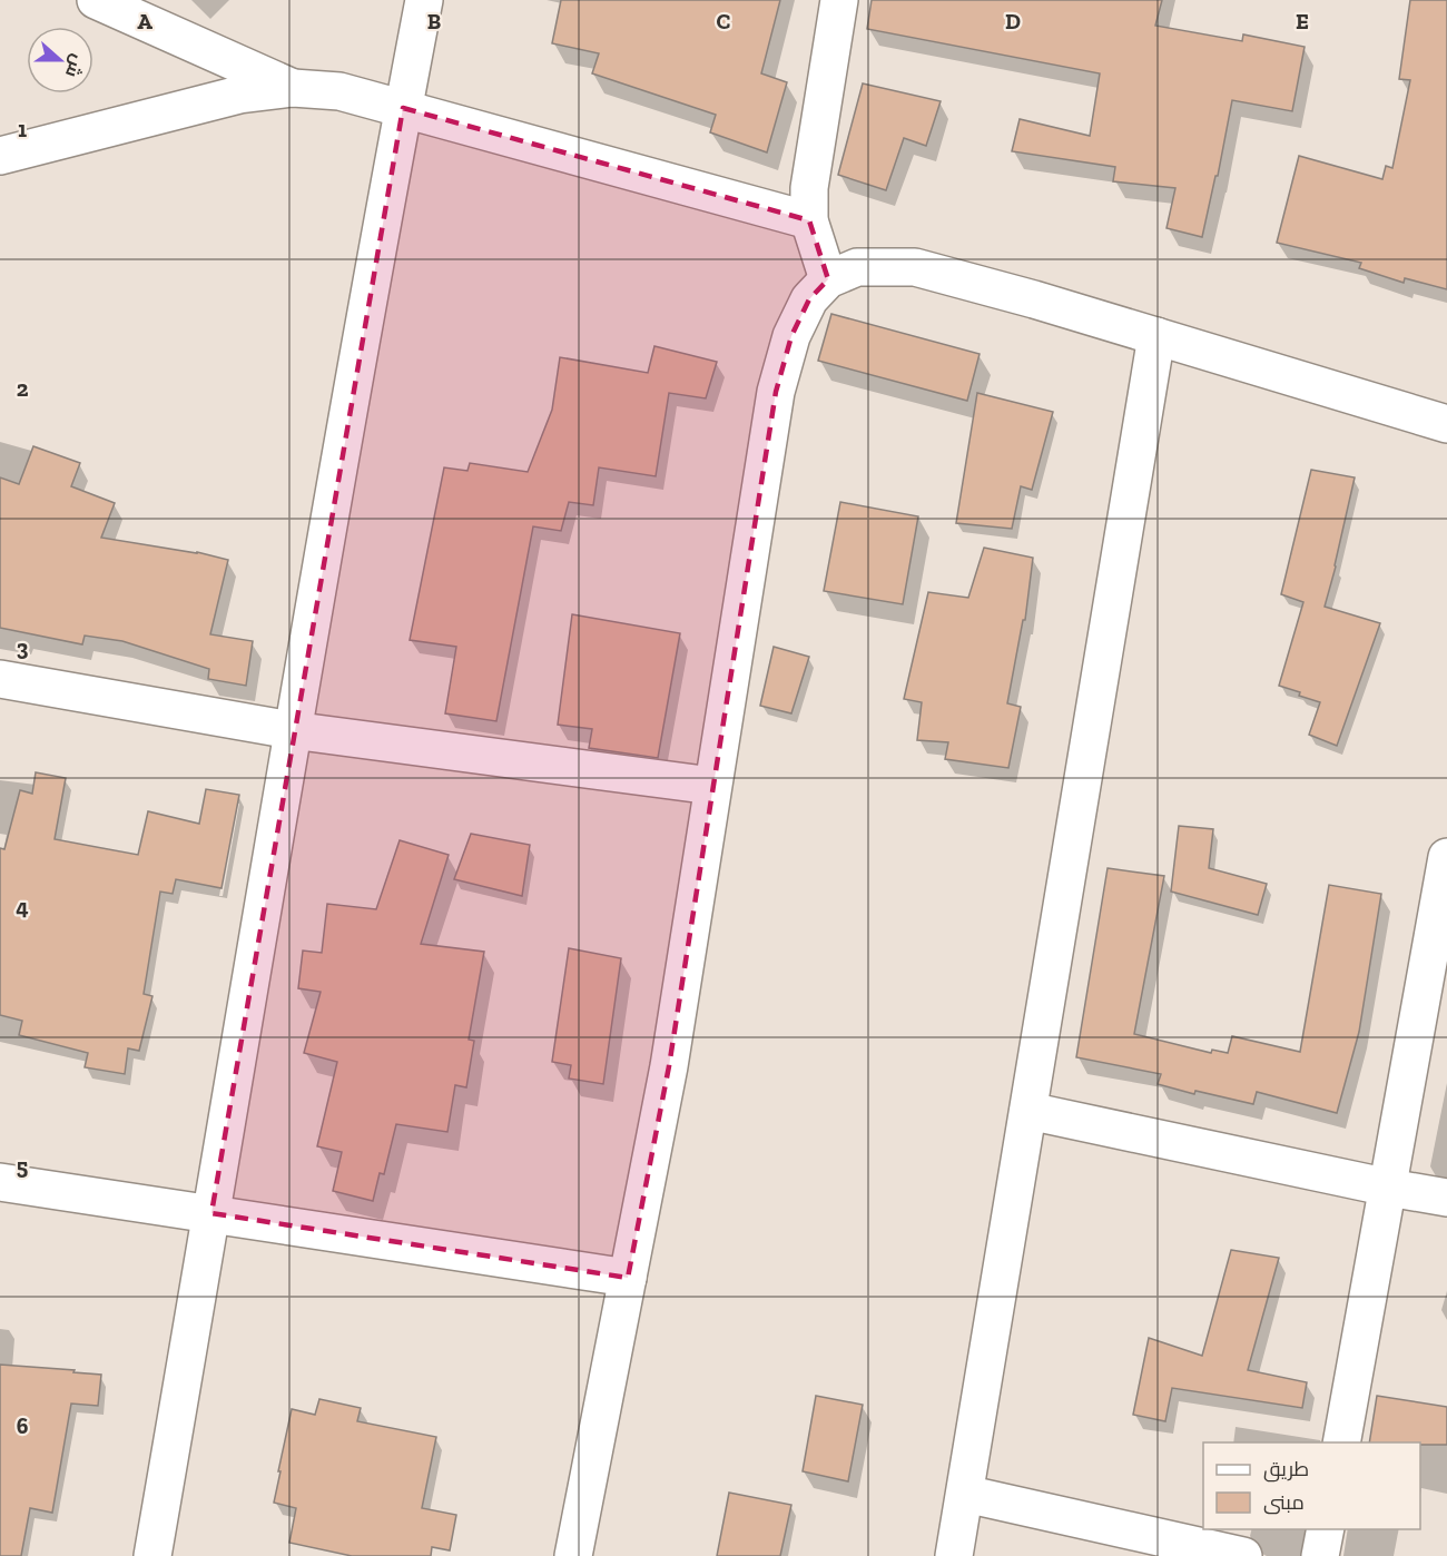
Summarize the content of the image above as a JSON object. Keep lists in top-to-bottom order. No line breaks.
{"legend":["طريق","مبنى"],"north":"right","grid":{"columns":["A","B","C","D","E"],"rows":["1","2","3","4","5","6"]}}
